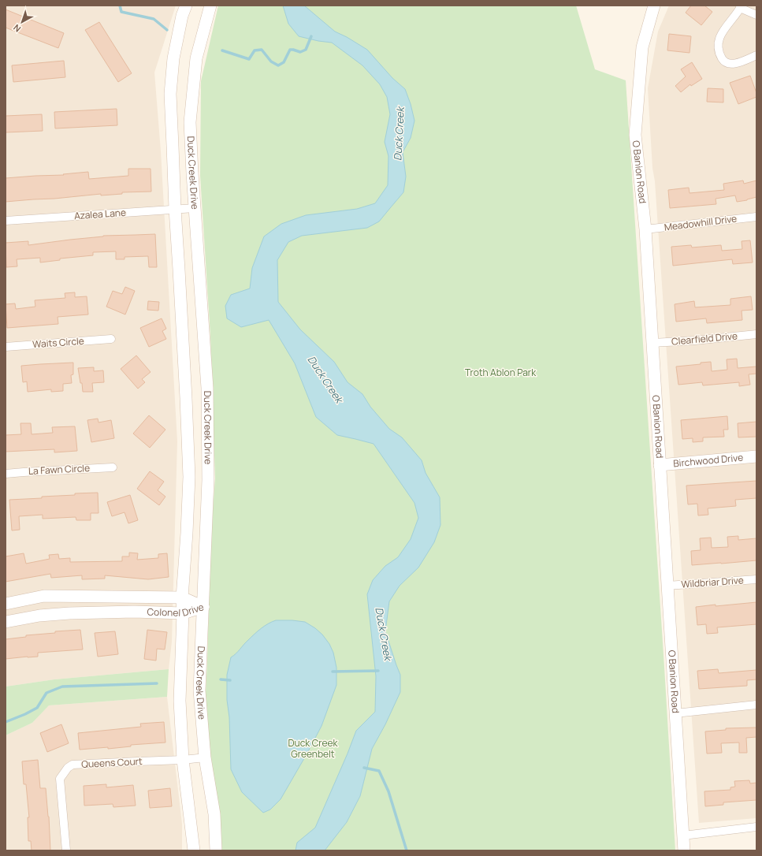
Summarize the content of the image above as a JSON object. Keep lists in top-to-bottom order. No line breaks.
{"streets":{"main road":["Duck Creek Drive","O Banion Road","Birchwood Drive","Colonel Drive"],"street":["Azalea Lane","Meadowhill Drive","Clearfield Drive","Waits Circle","La Fawn Circle","Wildbriar Drive","Queens Court"]},"crossings":[["Duck Creek Drive","Azalea Lane"],["Duck Creek Drive","Colonel Drive"],["Duck Creek Drive","Queens Court"],["O Banion Road","Meadowhill Drive"],["O Banion Road","Clearfield Drive"],["O Banion Road","Birchwood Drive"],["O Banion Road","Wildbriar Drive"]],"water":["Duck Creek"],"parks":["Troth Ablon Park","Duck Creek Greenbelt"],"north":"bottom left"}
